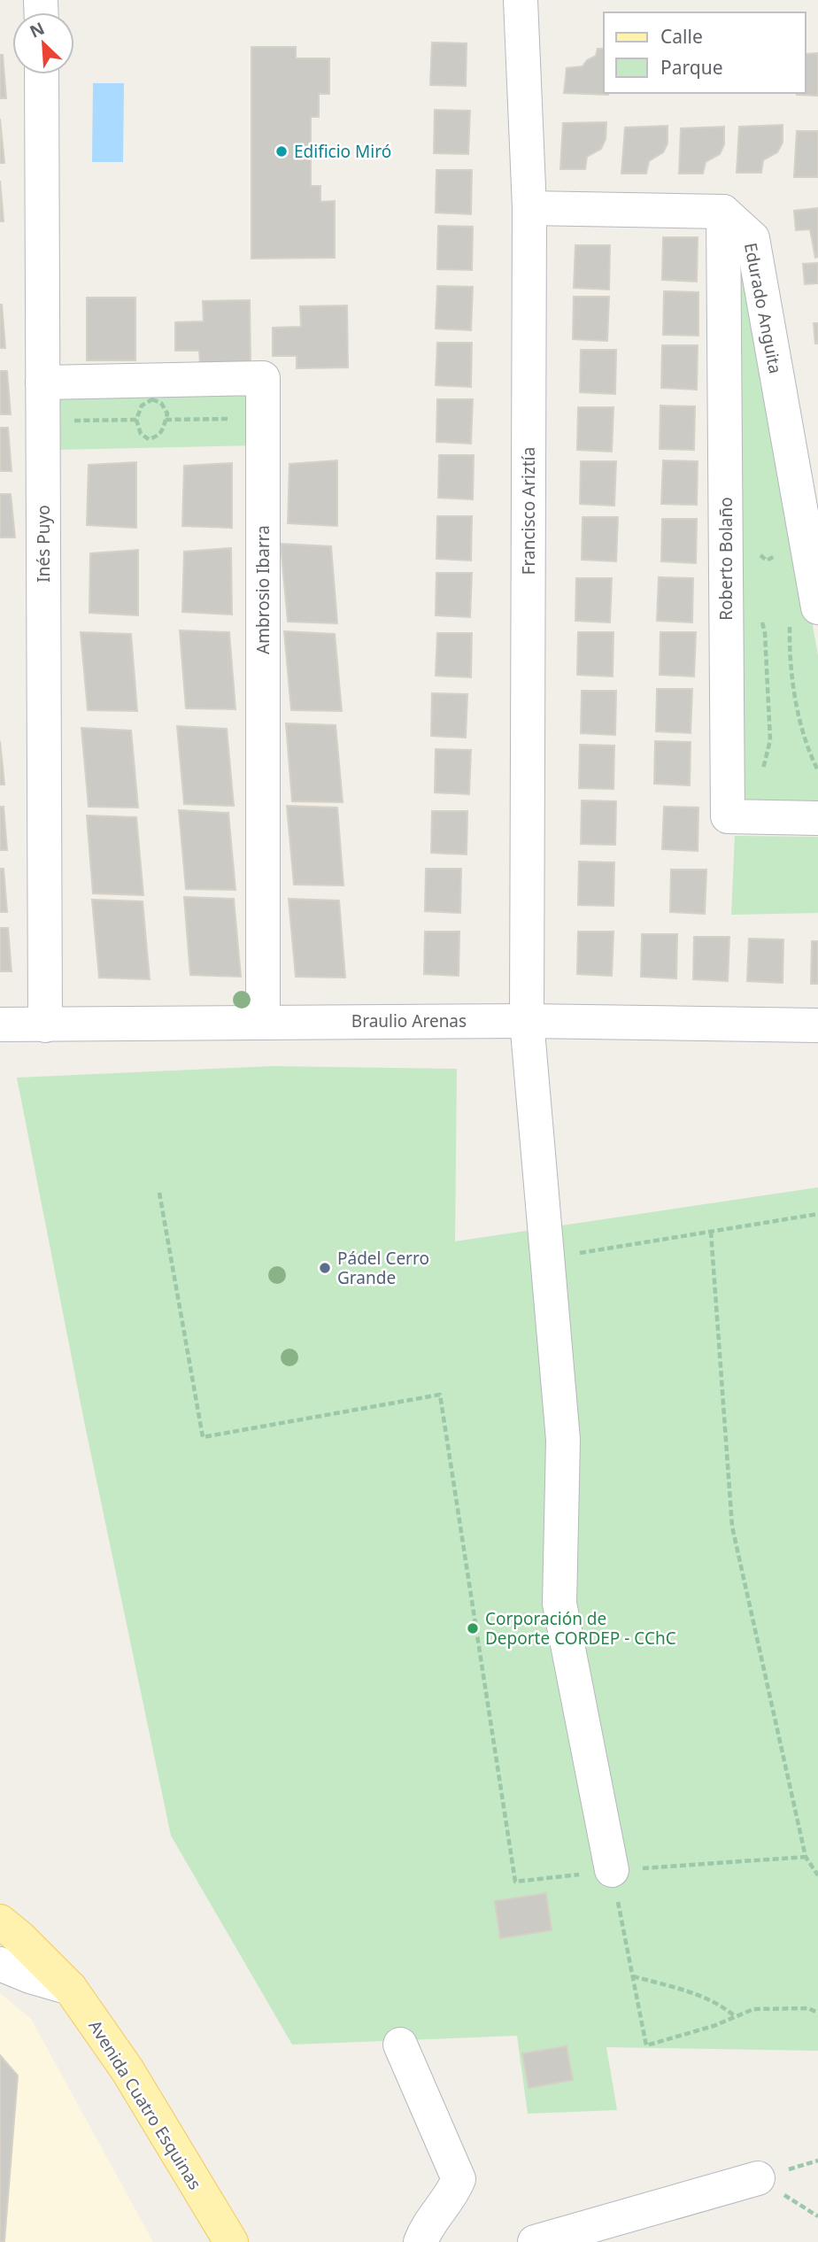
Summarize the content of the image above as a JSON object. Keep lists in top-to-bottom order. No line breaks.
{"streets":{"main road":["Avenida Cuatro Esquinas"],"street":["Edurado Anguita","Francisco Ariztía","Inés Puyo","Roberto Bolaño","Ambrosio Ibarra","Braulio Arenas"]},"crossings":[["Edurado Anguita","Roberto Bolaño"],["Francisco Ariztía","Braulio Arenas"],["Inés Puyo","Ambrosio Ibarra"],["Inés Puyo","Braulio Arenas"],["Ambrosio Ibarra","Braulio Arenas"]],"places":["Edificio Miró","Pádel Cerro Grande","Corporación de Deporte CORDEP - CChC"],"legend":["Calle","Parque"],"north":"top left"}
